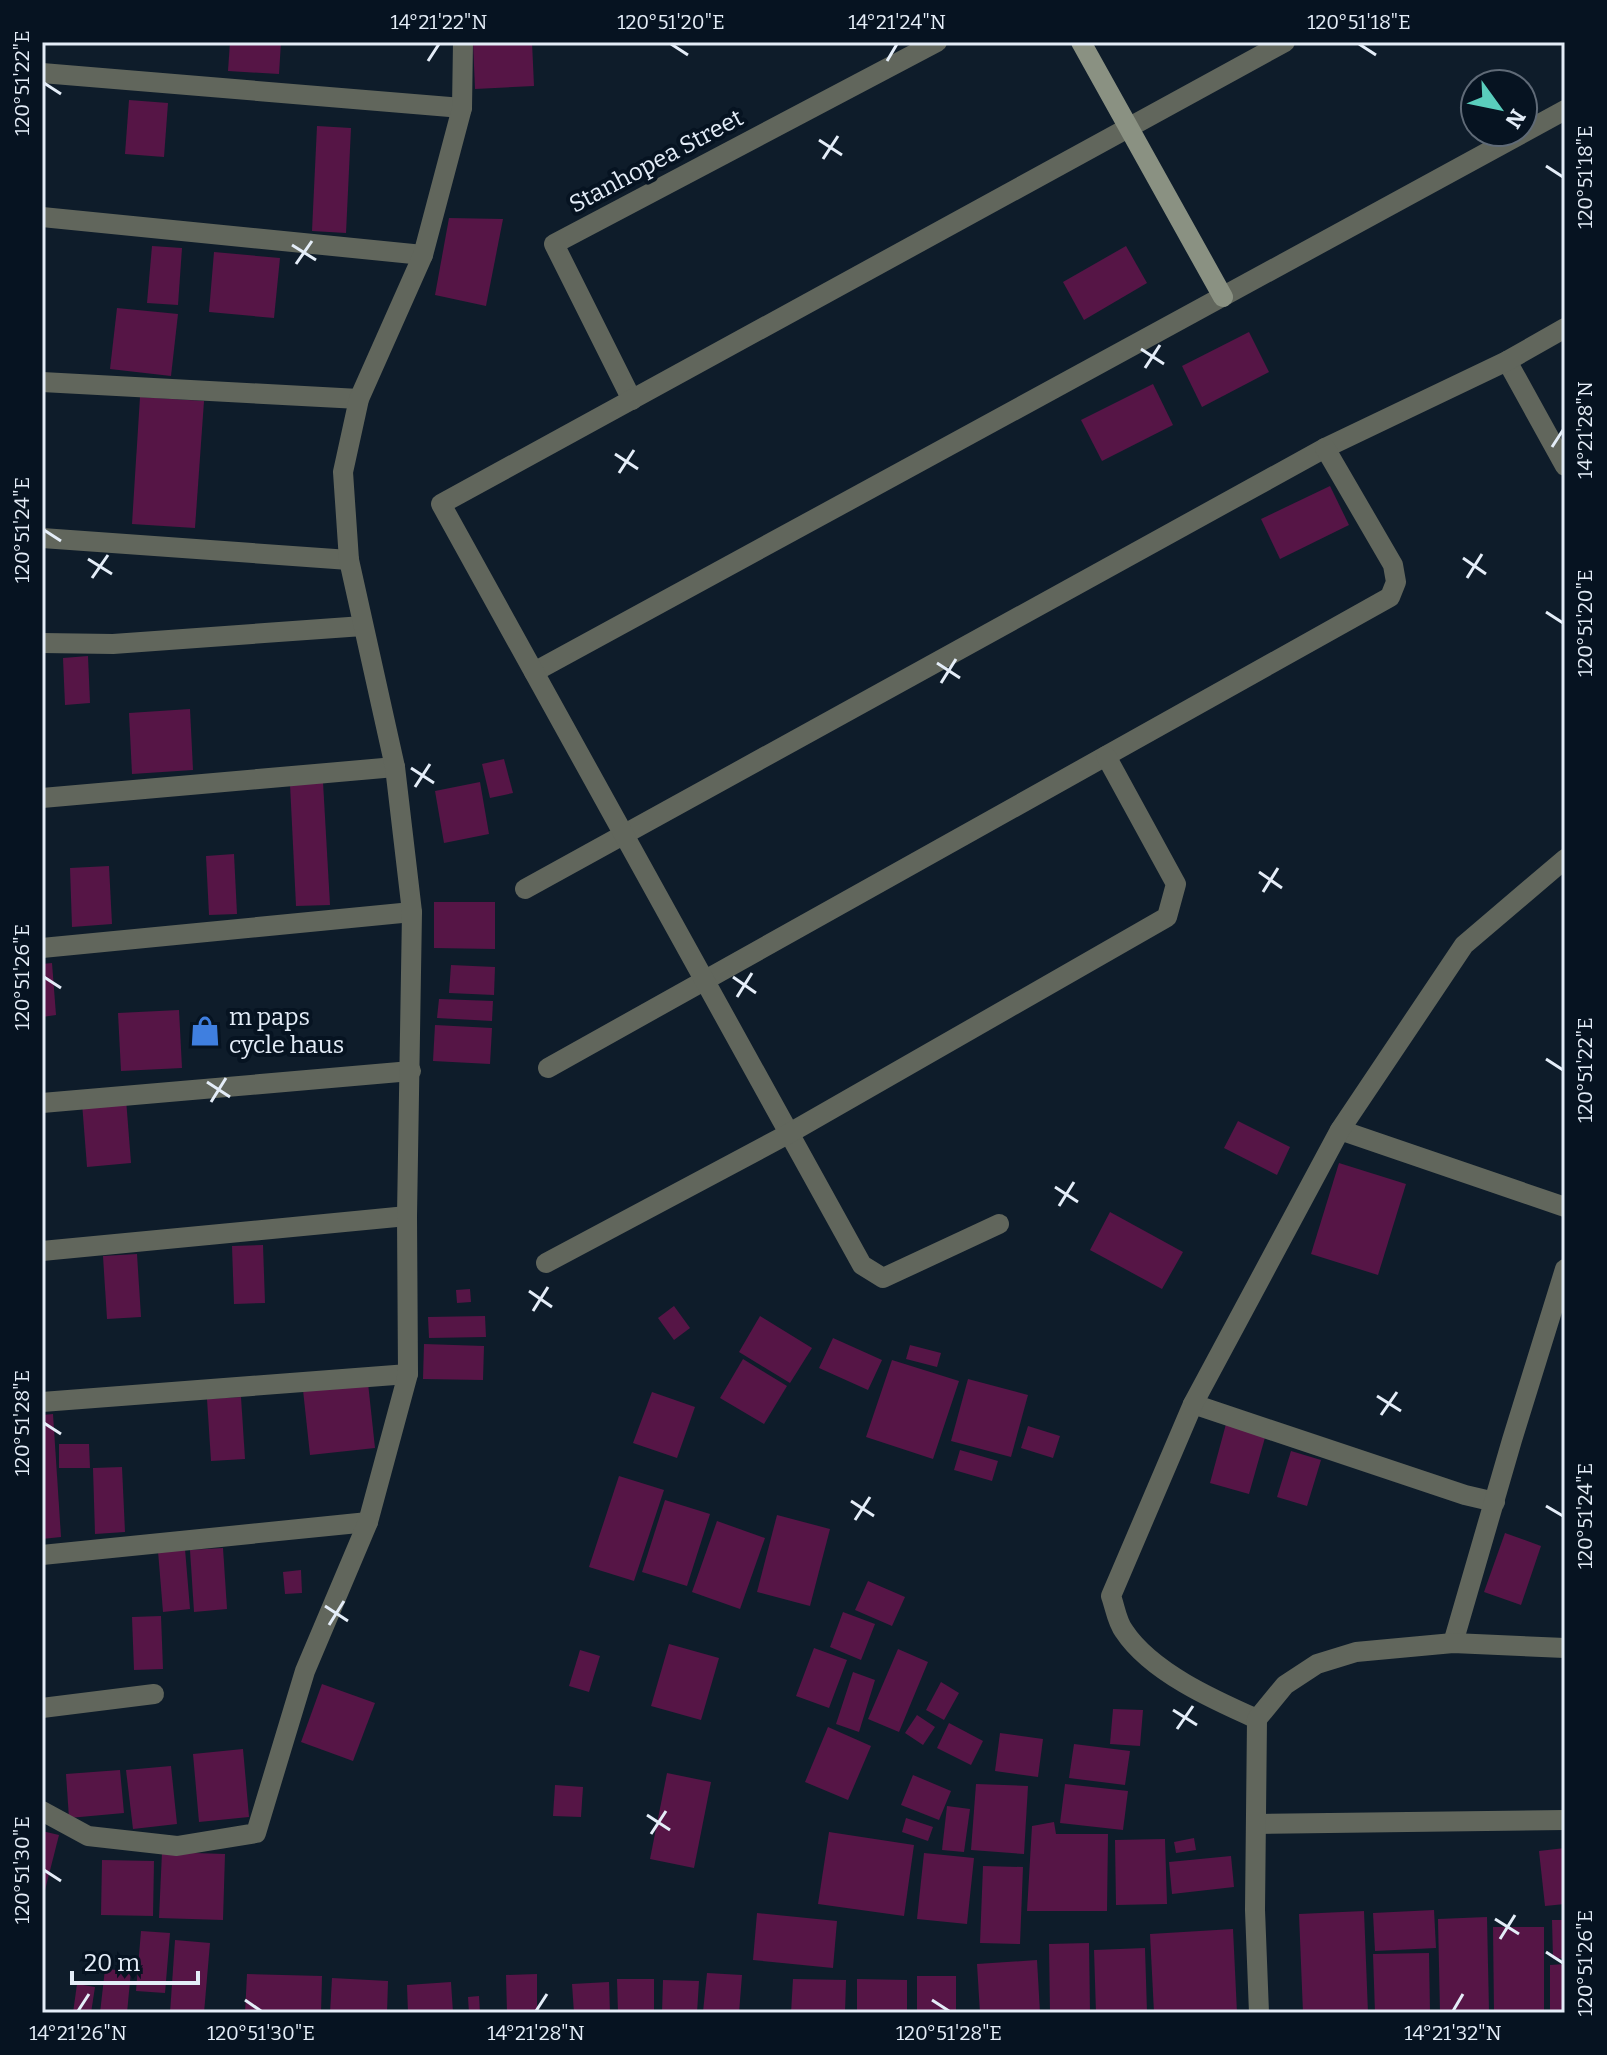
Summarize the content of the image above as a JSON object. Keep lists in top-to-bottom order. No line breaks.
{"streets":{"street":["Stanhopea Street"]},"places":{"shop":["m paps cycle haus"]},"scale_bar":"20 m","north":"bottom right","coordinates":["14°21'22\"N","120°51'20\"E","14°21'24\"N","120°51'18\"E","120°51'22\"E","14°21'28\"N","120°51'24\"E","120°51'26\"E","120°51'28\"E","120°51'30\"E","14°21'26\"N","14°21'32\"N"]}
